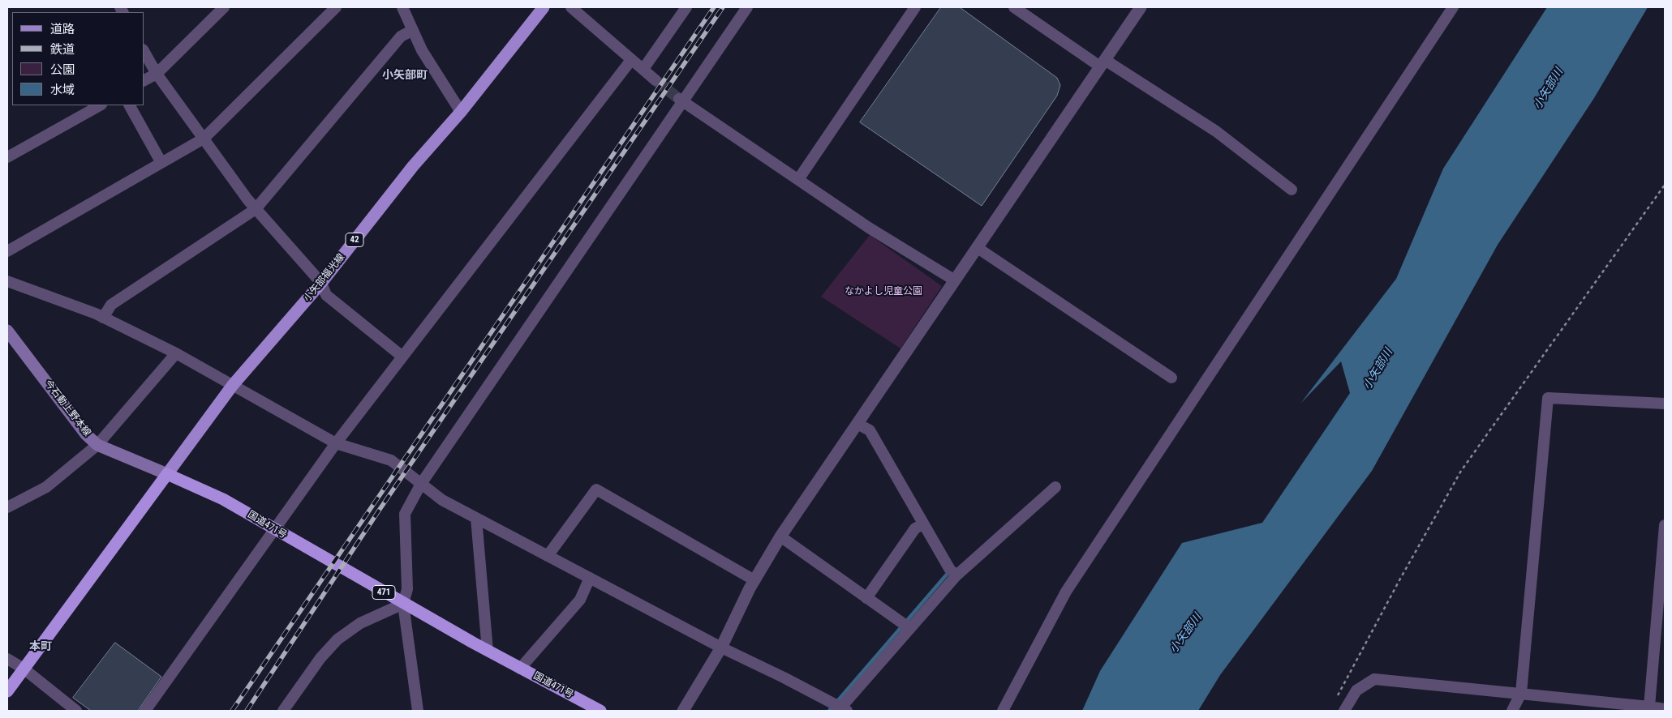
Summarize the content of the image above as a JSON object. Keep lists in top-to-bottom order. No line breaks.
{"streets":{"highway":["国道471号","471"],"main road":["42","小矢部福光線","今石動上野本線"]},"crossings":[["小矢部福光線","今石動上野本線"],["小矢部福光線","国道471号"],["今石動上野本線","国道471号"]],"districts":["小矢部町","本町"],"water":["小矢部川"],"parks":["なかよし児童公園"],"legend":["道路","鉄道","公園","水域"]}
